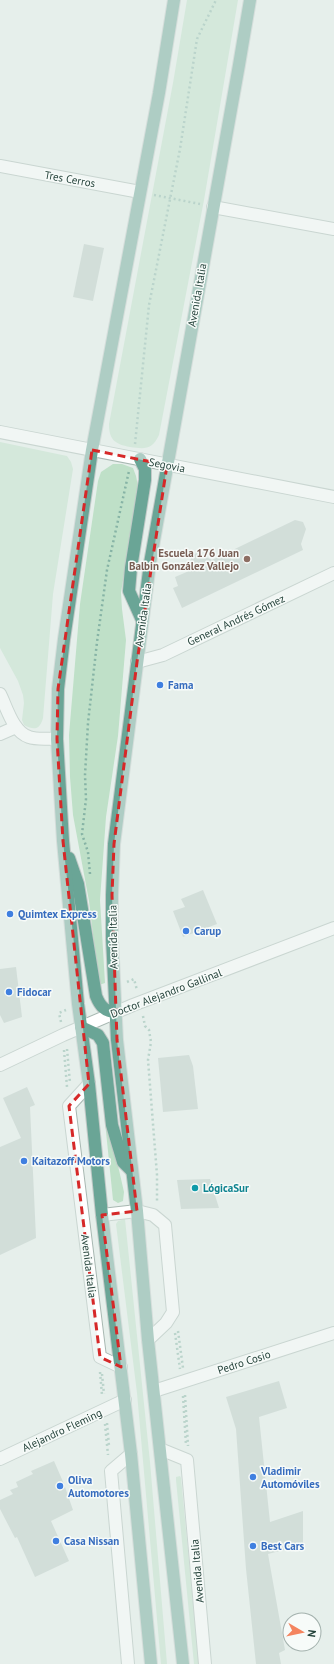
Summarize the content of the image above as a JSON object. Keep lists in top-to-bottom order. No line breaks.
{"streets":{"main road":["Avenida Italia"],"street":["Tres Cerros","Segovia","General Andrés Gómez","Doctor Alejandro Gallinal","Pedro Cosio","Alejandro Fleming"]},"crossings":[["Tres Cerros","Avenida Italia"],["Avenida Italia","Segovia"],["Avenida Italia","General Andrés Gómez"],["Avenida Italia","Doctor Alejandro Gallinal"],["Avenida Italia","Pedro Cosio"],["Avenida Italia","Alejandro Fleming"]],"places":["Escuela 176 Juan Balbin González Vallejo","Fama","Quimtex Express","Carup","Fidocar","Kaitazoff Motors","LógicaSur","Vladimir Automóviles","Oliva Automotores","Casa Nissan","Best Cars"],"north":"right"}
